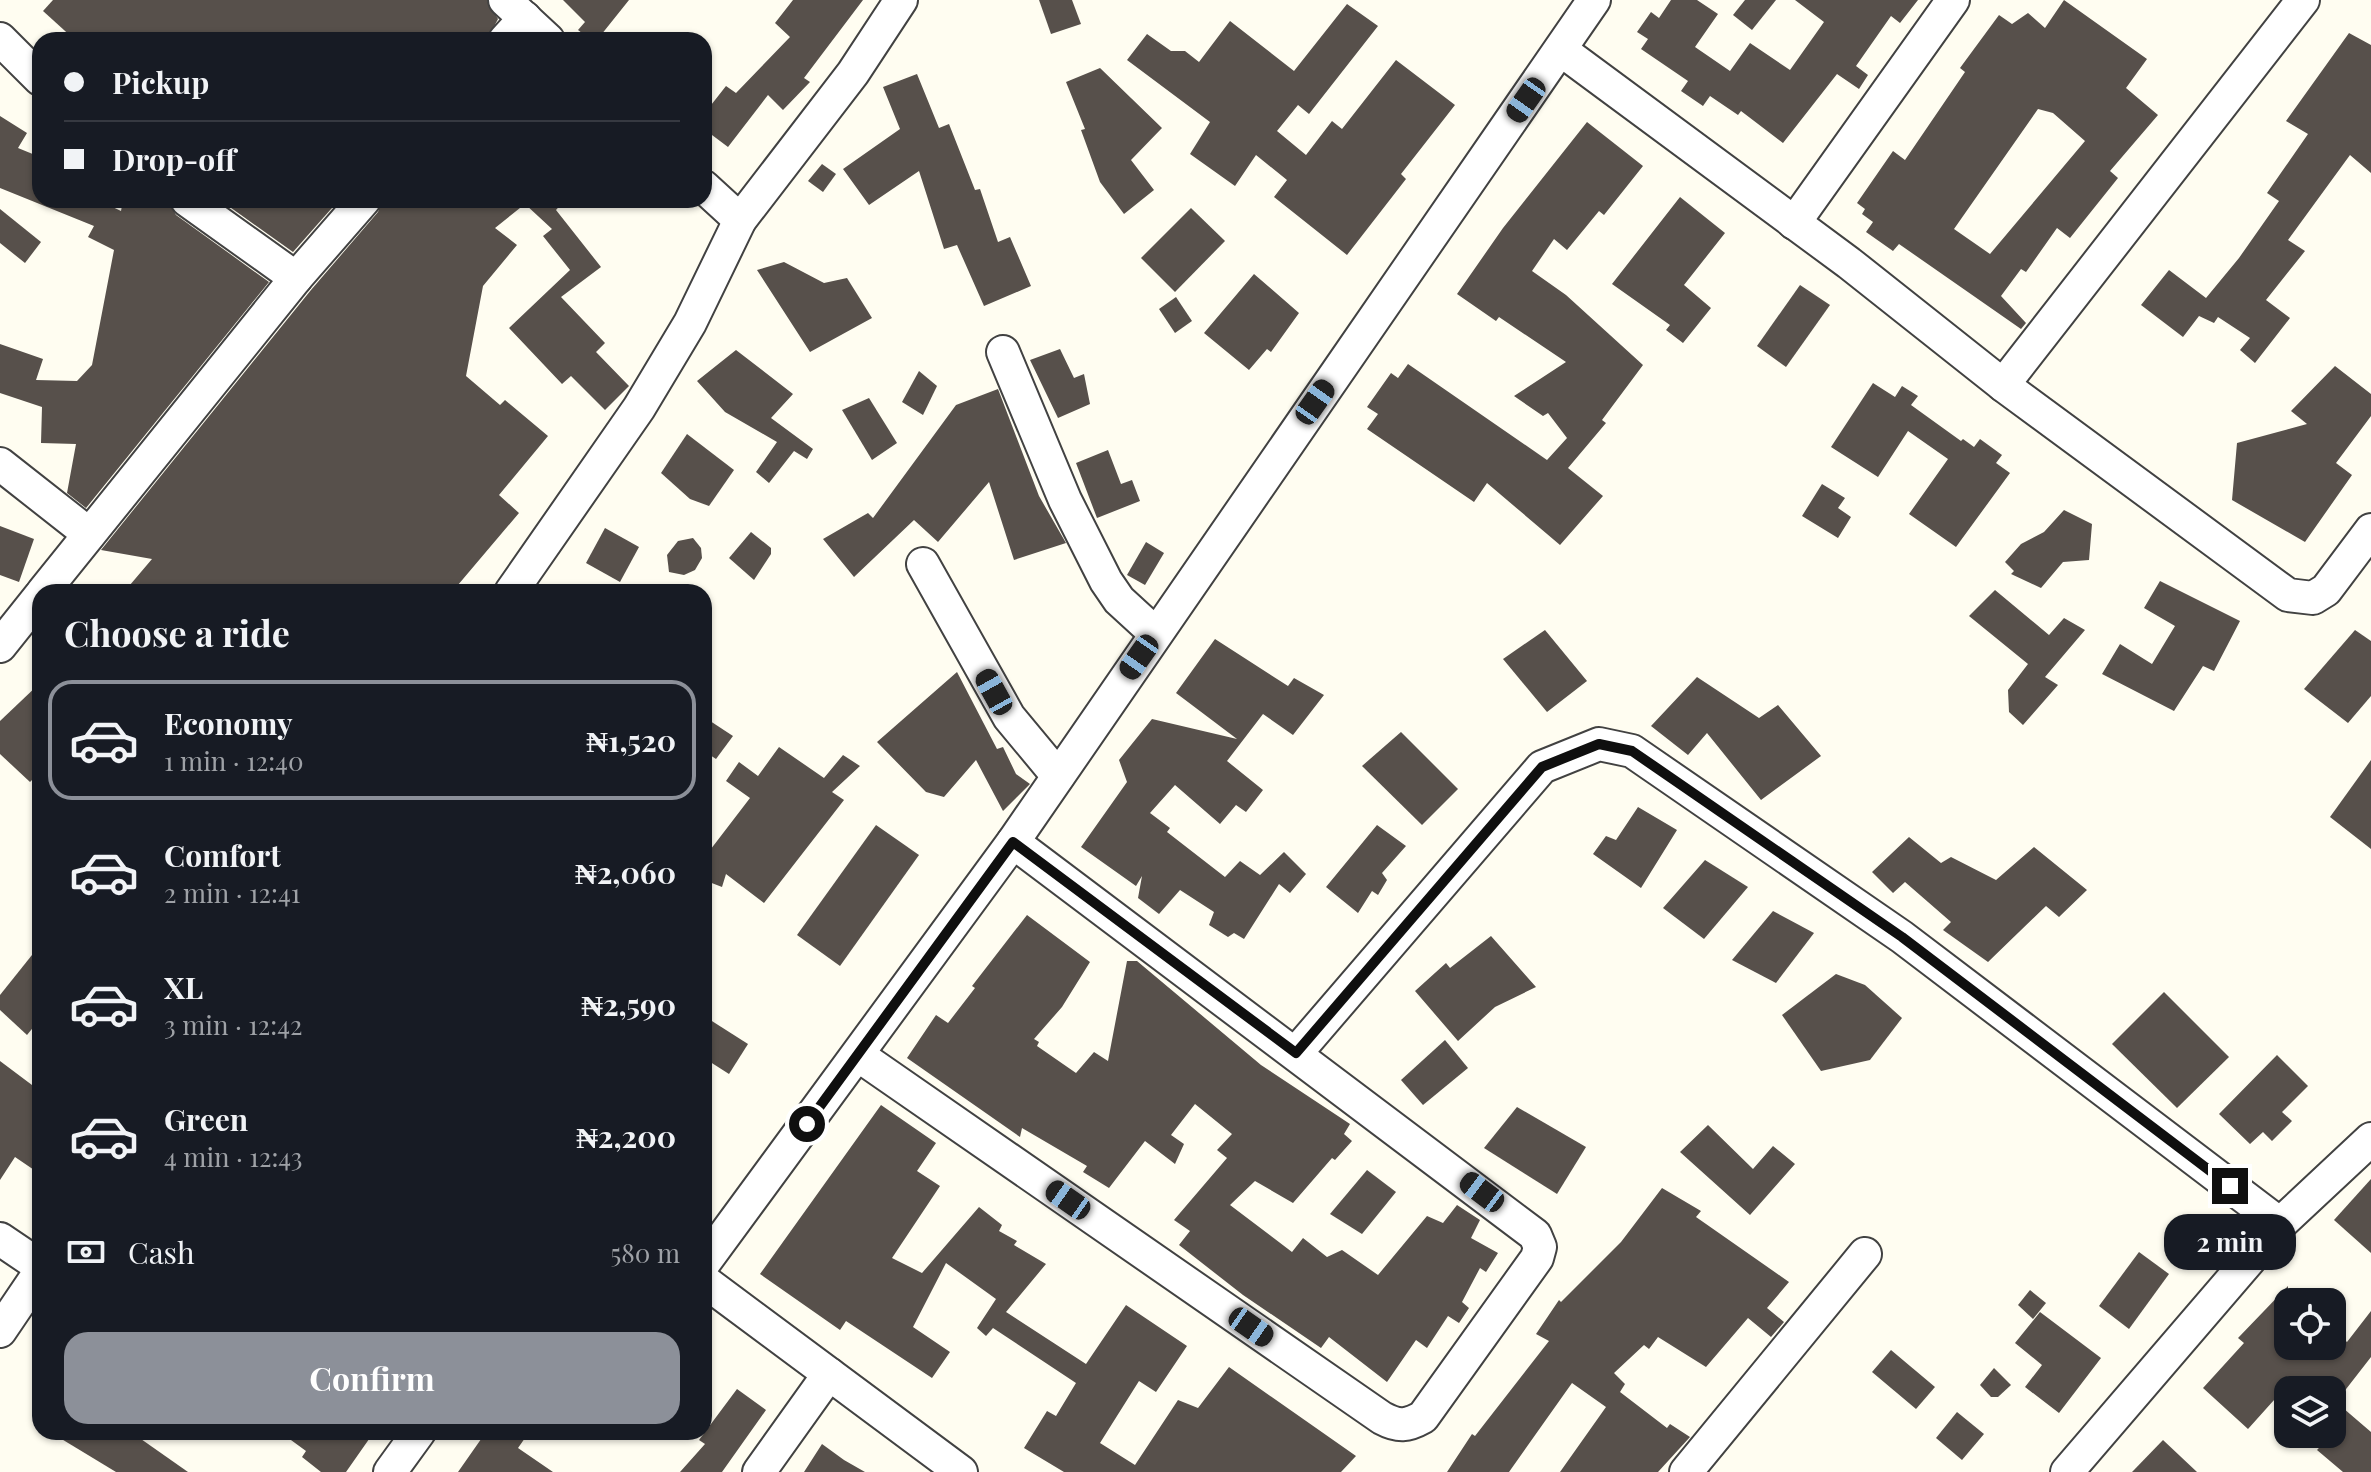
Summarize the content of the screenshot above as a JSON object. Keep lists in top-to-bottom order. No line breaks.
{"page":{"banner":["Pickup","Drop-off"],"heading":"Choose a ride","list":[{"name":"Economy","note":"1 min · 12:40","value":"₦1,520"},{"name":"Comfort","note":"2 min · 12:41","value":"₦2,060"},{"name":"XL","note":"3 min · 12:42","value":"₦2,590"},{"name":"Green","note":"4 min · 12:43","value":"₦2,200"}],"pay":["Cash","580 m"],"bubble":"2 min","buttons":"Confirm"}}
